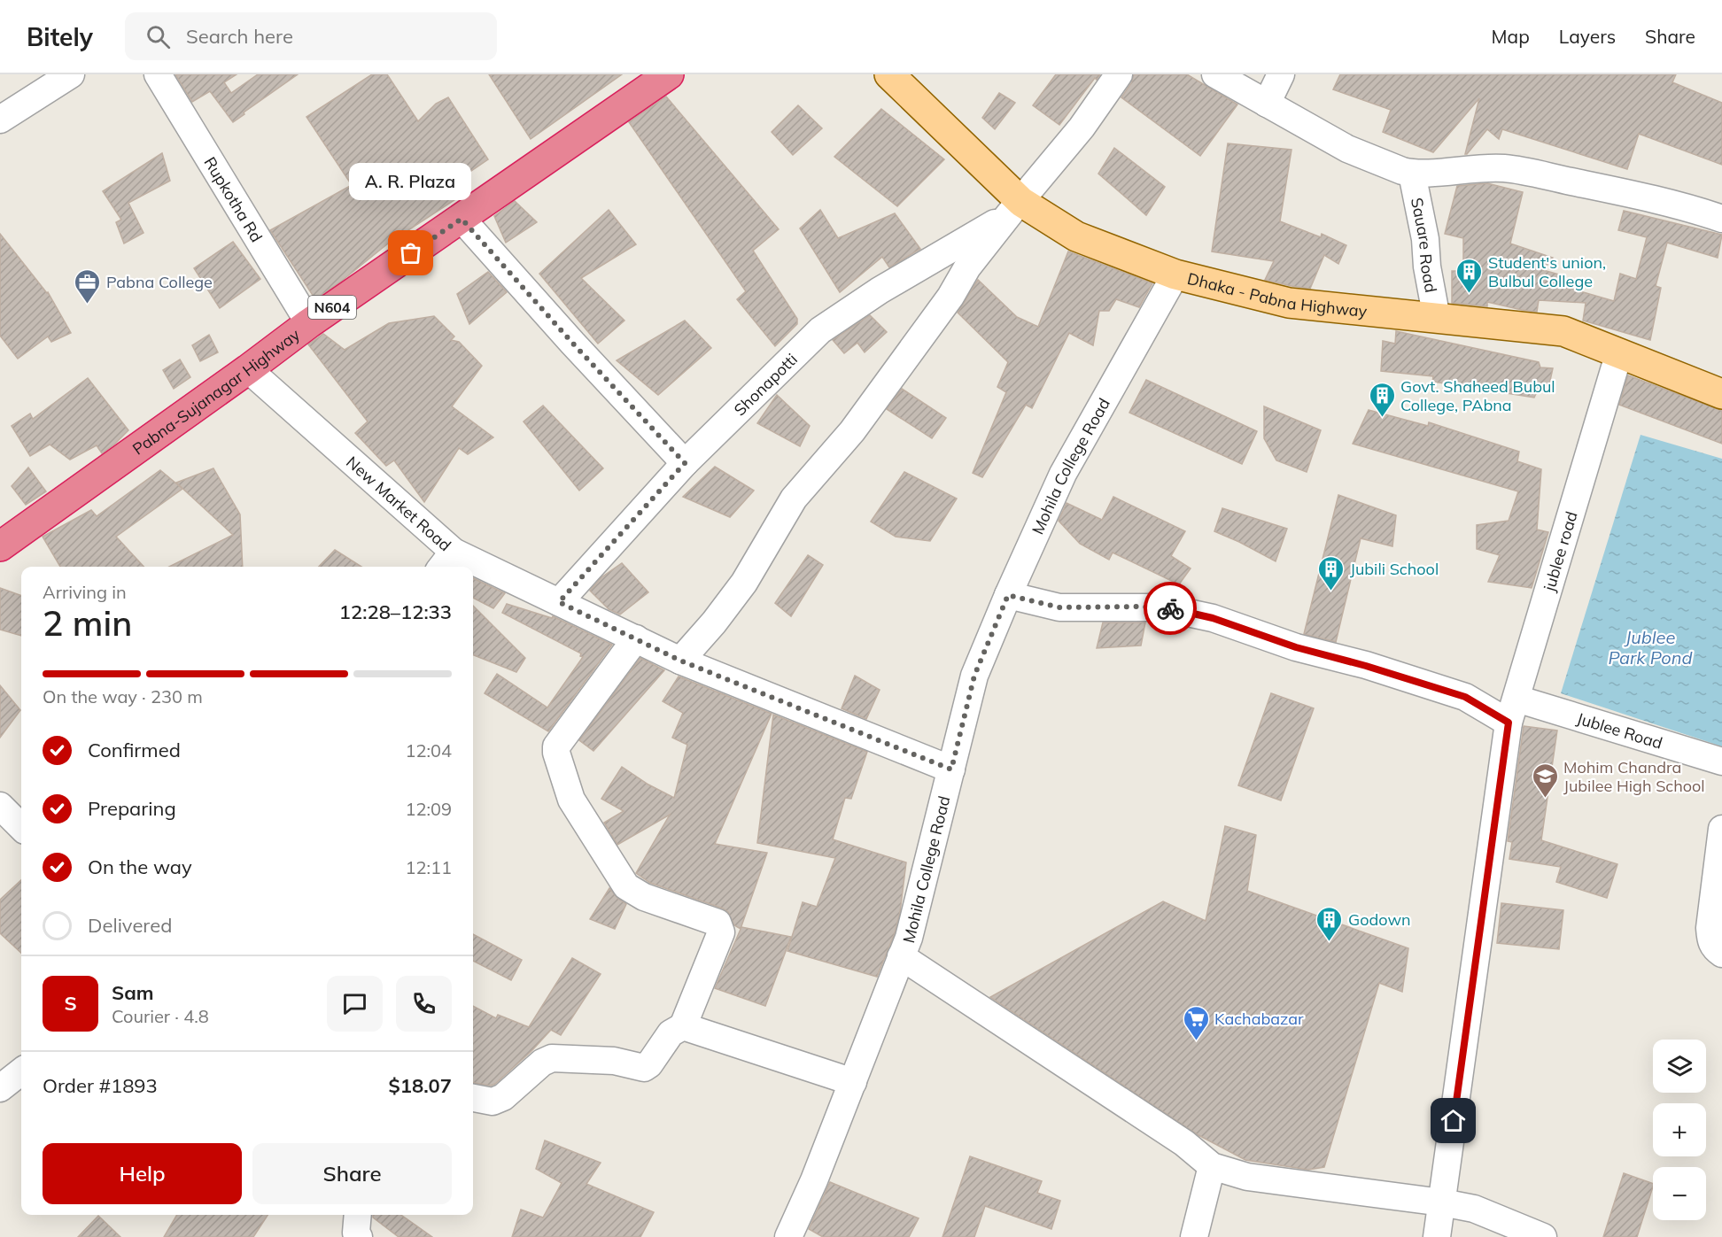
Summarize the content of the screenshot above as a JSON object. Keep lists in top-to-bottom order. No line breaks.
{"streets":{"highway":["N604","Pabna-Sujanagar Highway"],"main road":["Dhaka - Pabna Highway"],"street":["Rupkotha Rd","Sauare Road","Shonapotti","Mohila College Road","New Market Road","jublee road","Jublee Road"]},"crossings":[["Rupkotha Rd","Pabna-Sujanagar Highway"],["Sauare Road","Dhaka - Pabna Highway"],["Dhaka - Pabna Highway","Shonapotti"],["Dhaka - Pabna Highway","Mohila College Road"],["Dhaka - Pabna Highway","jublee road"],["Shonapotti","New Market Road"],["Pabna-Sujanagar Highway","New Market Road"],["Mohila College Road","New Market Road"],["Mohila College Road","Jublee Road"],["jublee road","Jublee Road"]],"water":["Jublee Park Pond"],"places":{"other":["A. R. Plaza"],"building":["Student's union, Bulbul College","Govt. Shaheed Bubul College, PAbna","Jubili School","Godown"],"office":["Pabna College"],"school or university":["Mohim Chandra Jubilee High School"],"supermarket":["Kachabazar"]},"page":{"header":"Bitely","search":"Search here","nav":["Map","Layers","Share"],"bubble":"A. R. Plaza","heading":["2 min","Arriving in","12:28–12:33"],"panel":["Sam","Courier · 4.8","Order #1893","$18.07"],"bar":"On the way · 230 m","list":[["Confirmed","12:04"],["Preparing","12:09"],["On the way","12:11"],"Delivered"],"round":"S","map_buttons":["+","−"],"buttons":["Help","Share"]}}
